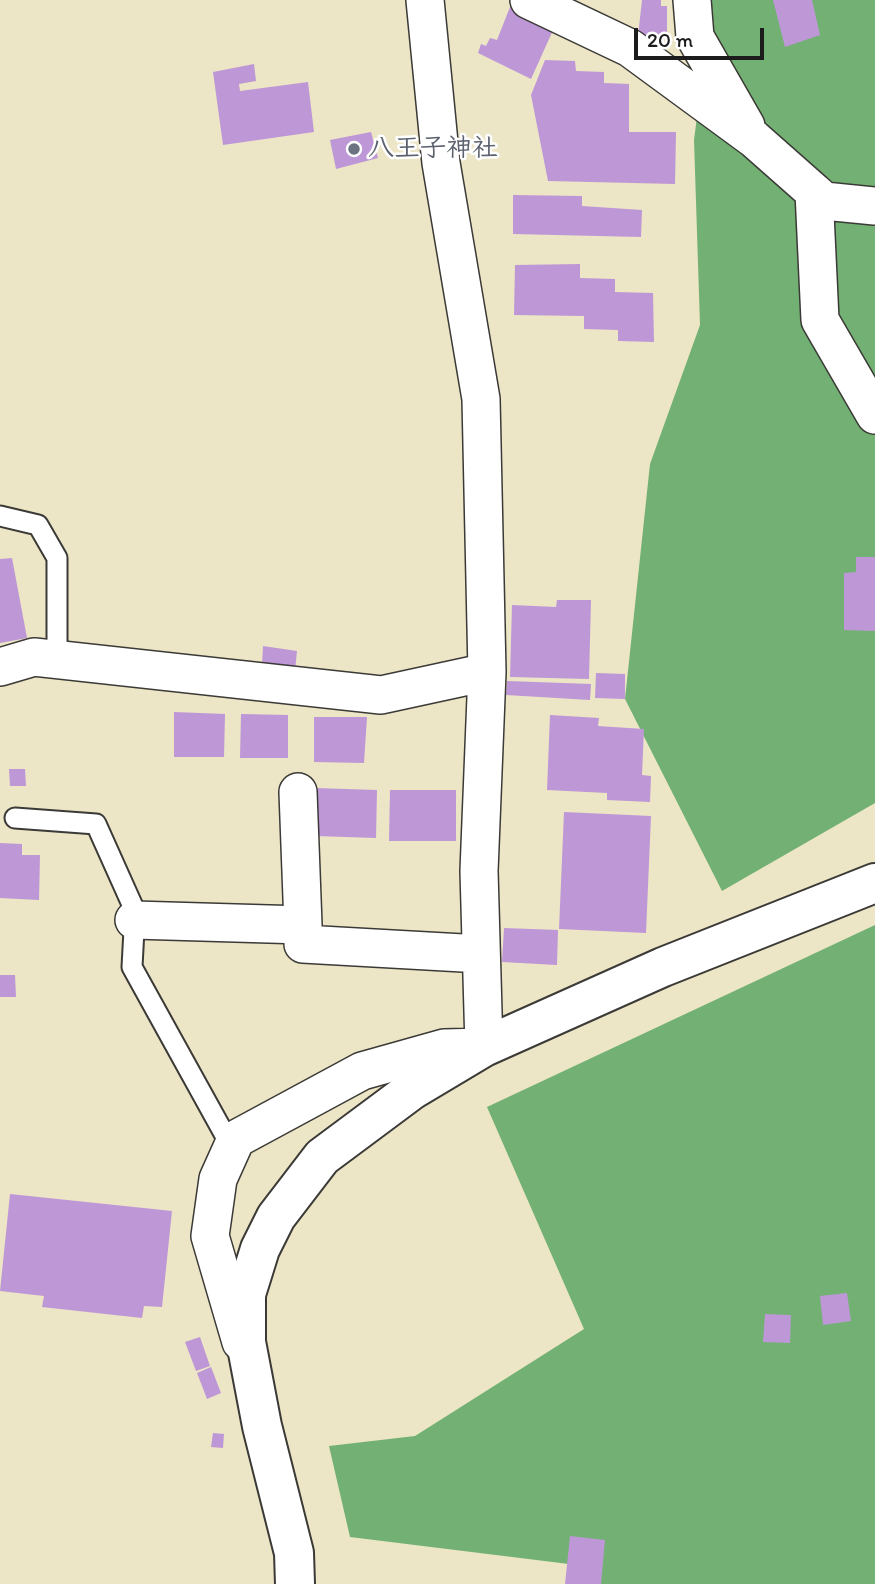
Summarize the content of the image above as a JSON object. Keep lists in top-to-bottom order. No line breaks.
{"places":["八王子神社"],"scale_bar":"20 m"}
